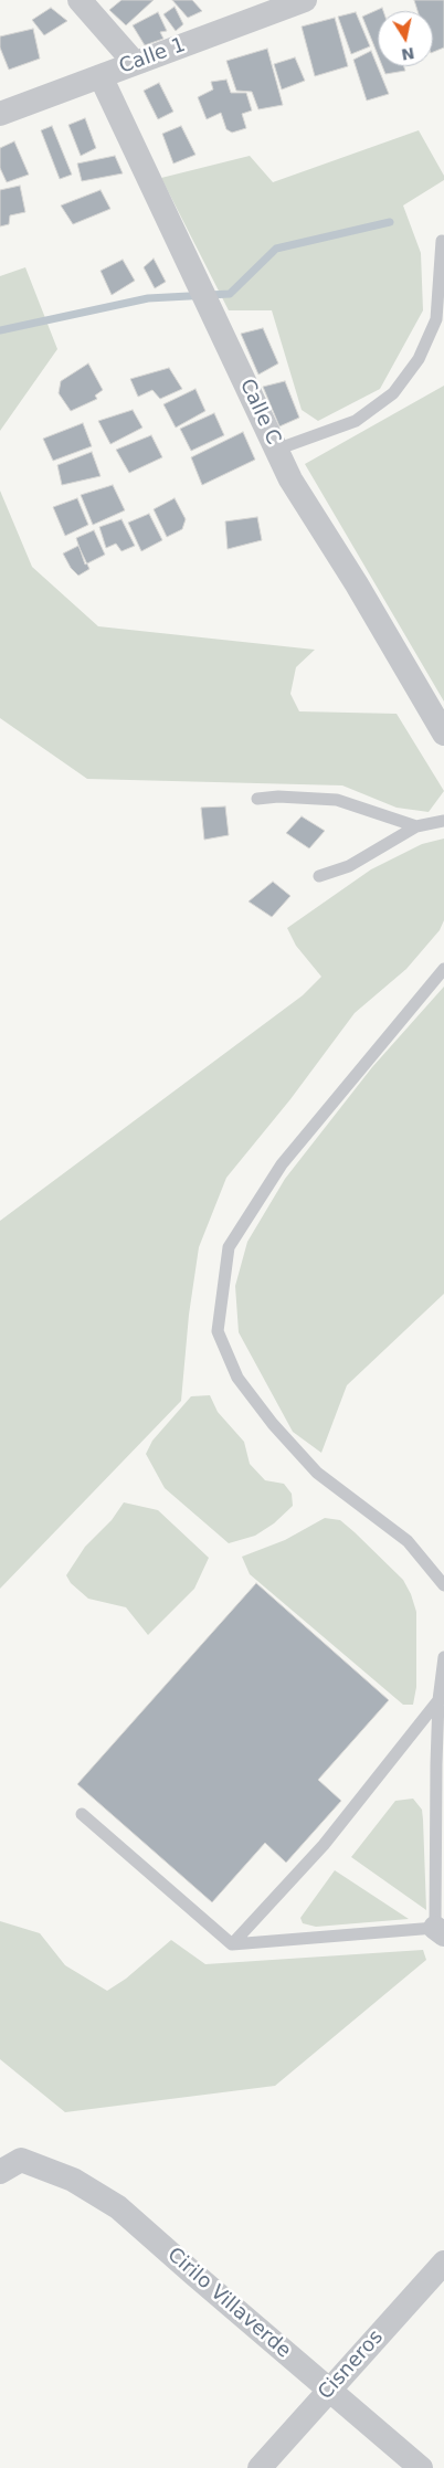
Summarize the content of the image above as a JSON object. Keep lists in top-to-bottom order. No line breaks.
{"streets":{"street":["Calle 1","Calle C","Cirilo Villaverde","Cisneros"]},"crossings":[["Calle 1","Calle C"],["Cirilo Villaverde","Cisneros"]],"north":"bottom"}
